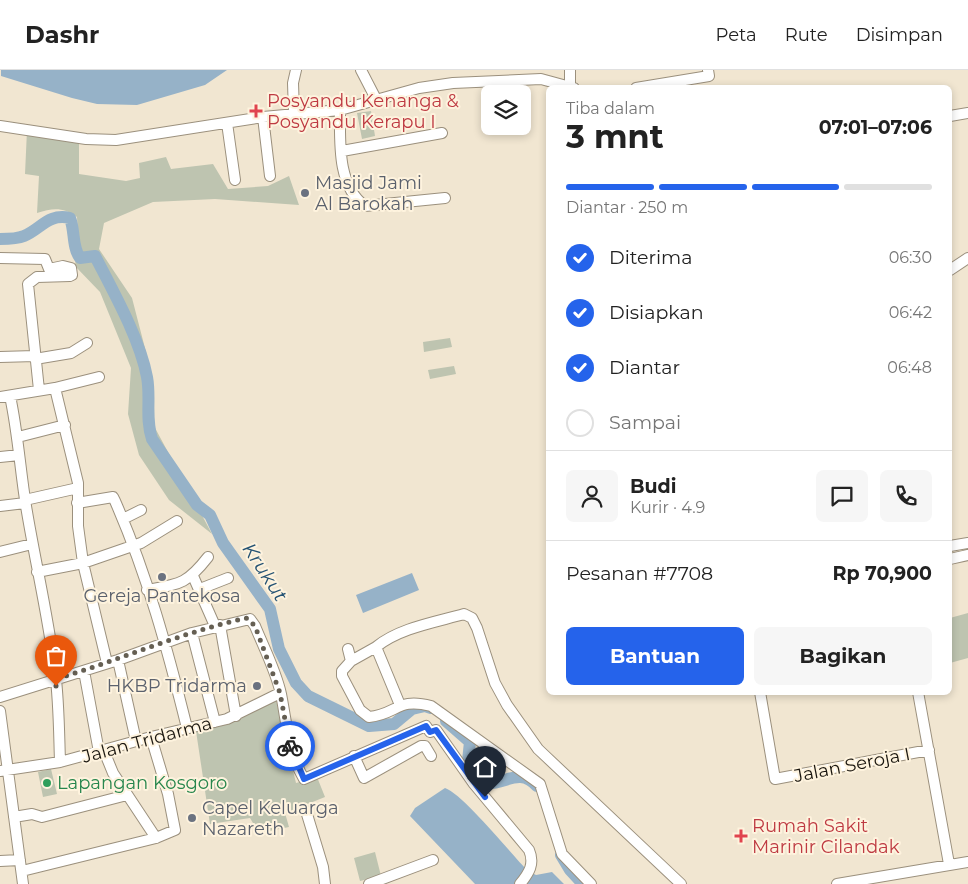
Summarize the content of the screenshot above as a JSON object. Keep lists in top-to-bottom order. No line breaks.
{"streets":{"street":["Jalan Tridarma","Jalan Seroja I"]},"water":["Krukut"],"places":{"health":["Posyandu Kenanga & Posyandu Kerapu I","Rumah Sakit Marinir Cilandak"],"other":["Masjid Jami Al Barokah","Gereja Pantekosa","HKBP Tridarma","Lapangan Kosgoro","Capel Keluarga Nazareth"]},"page":{"header":"Dashr","nav":["Peta","Rute","Disimpan"],"heading":["3 mnt","Tiba dalam","07:01–07:06"],"panel":["Budi","Kurir · 4.9","Pesanan #7708","Rp 70,900"],"bar":"Diantar · 250 m","list":[["Diterima","06:30"],["Disiapkan","06:42"],["Diantar","06:48"],"Sampai"],"buttons":["Bantuan","Bagikan"]}}
